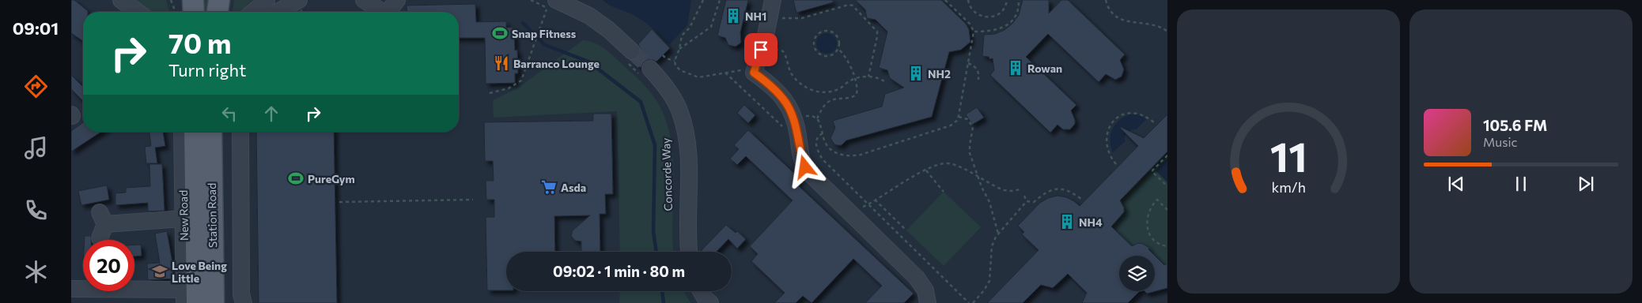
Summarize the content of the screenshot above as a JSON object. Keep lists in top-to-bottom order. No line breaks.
{"streets":{"main road":["Station Road"],"street":["New Road"]},"crossings":[["New Road","Station Road"]],"places":{"building":["NH1","Rowan","NH2","NH4"],"sports":["Snap Fitness","PureGym"],"restaurant":["Barranco Lounge"],"supermarket":["Asda"],"school or university":["Love Being Little"]},"page":{"tabs":"09:01","turn":["70 m","Turn right"],"song":["105.6 FM","Music"],"limit":"20","trip":"09:02 · 1 min · 80 m","gauge":["11","km/h"]}}
